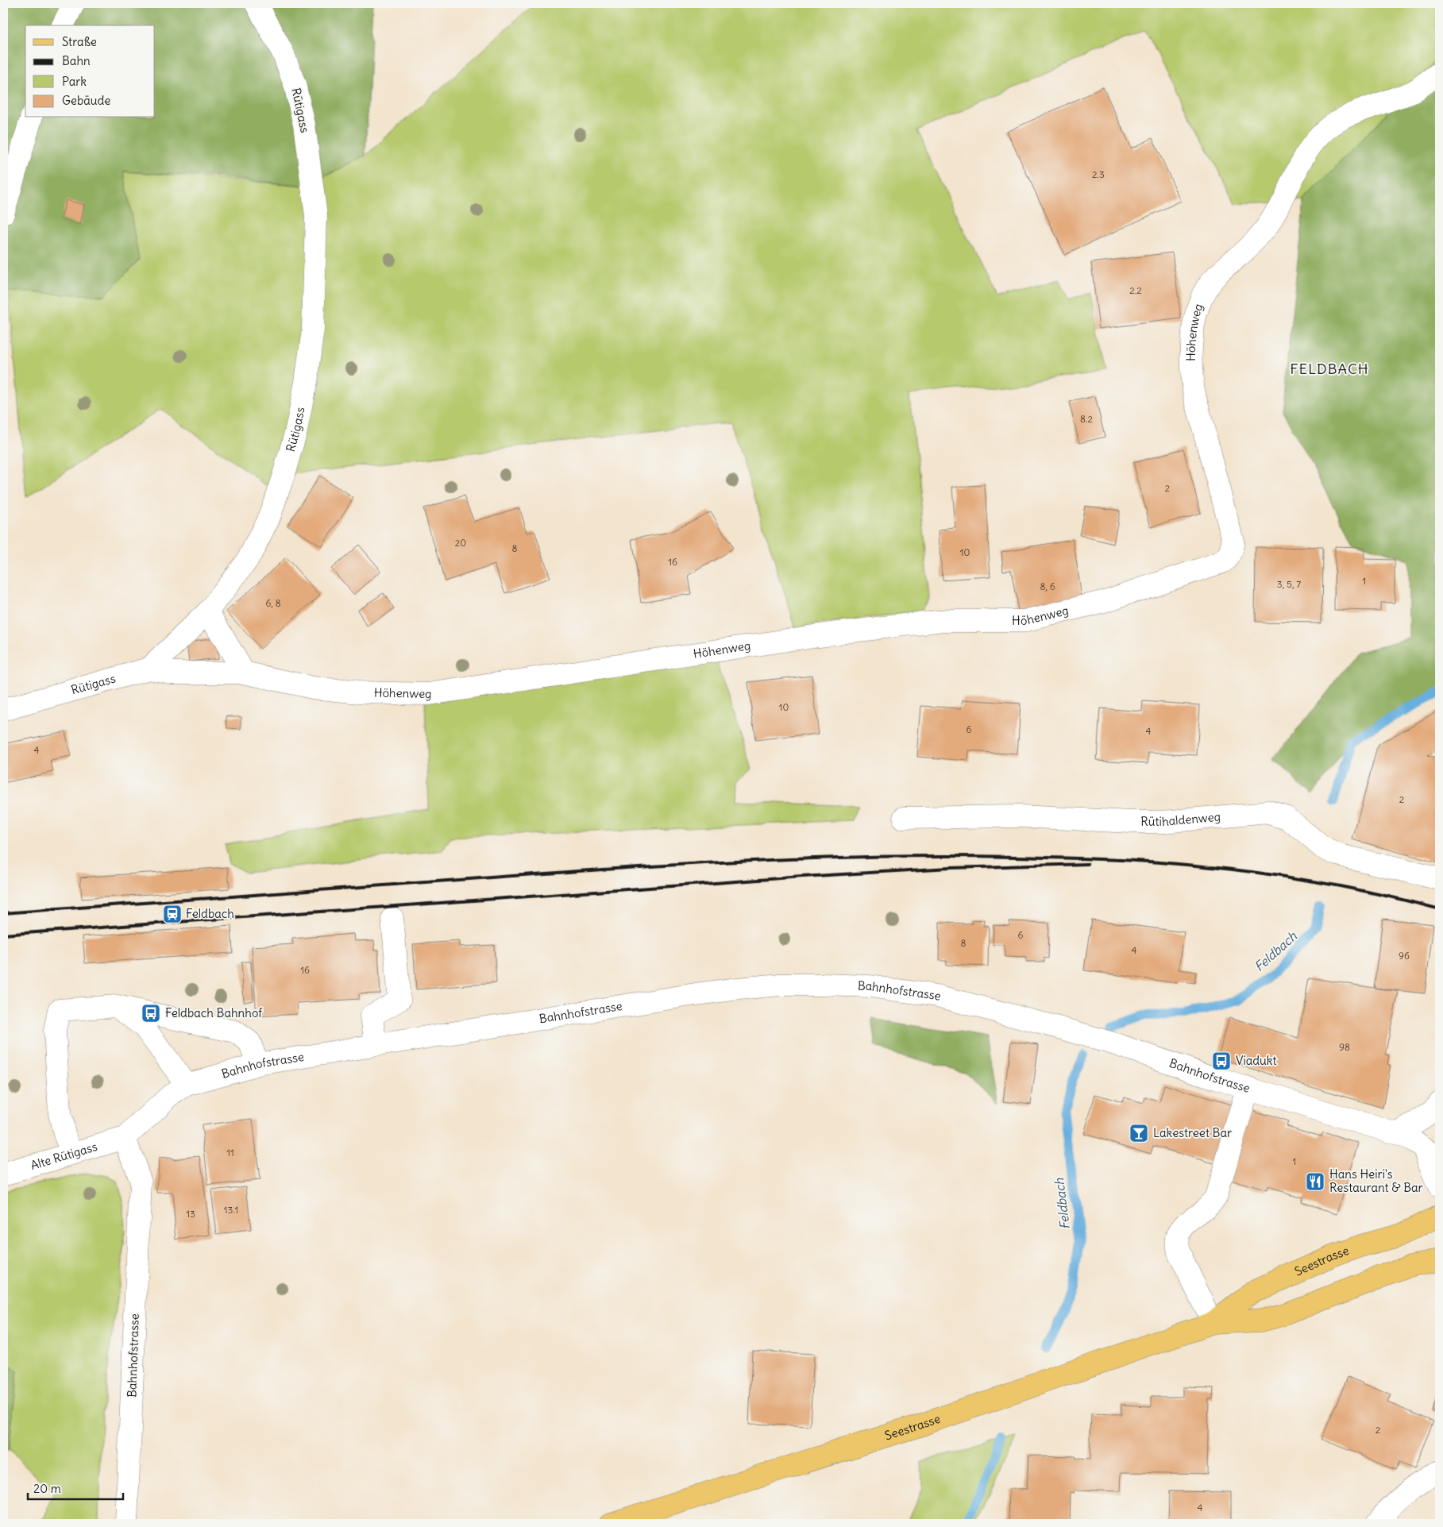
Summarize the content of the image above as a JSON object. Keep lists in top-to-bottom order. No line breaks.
{"streets":{"main road":["Seestrasse"],"street":["Rütigass","Höhenweg","Rütihaldenweg","Bahnhofstrasse","Alte Rütigass"]},"crossings":[["Rütigass","Höhenweg"],["Bahnhofstrasse","Alte Rütigass"]],"districts":["FELDBACH"],"water":["Feldbach"],"places":{"station":["Feldbach"],"bus stop":["Feldbach Bahnhof","Viadukt"],"bar":["Lakestreet Bar"],"restaurant":["Hans Heiri's Restaurant & Bar"]},"house_numbers":["2.3","2.2","8.2","2","20","8","10","16","1","3, 5, 7","8, 6","6, 8","10","6","4","4","2","6","8","4","96","16","98","11","1","13.1","13","2","4"],"legend":["Straße","Bahn","Park","Gebäude"],"scale_bar":"20 m"}
